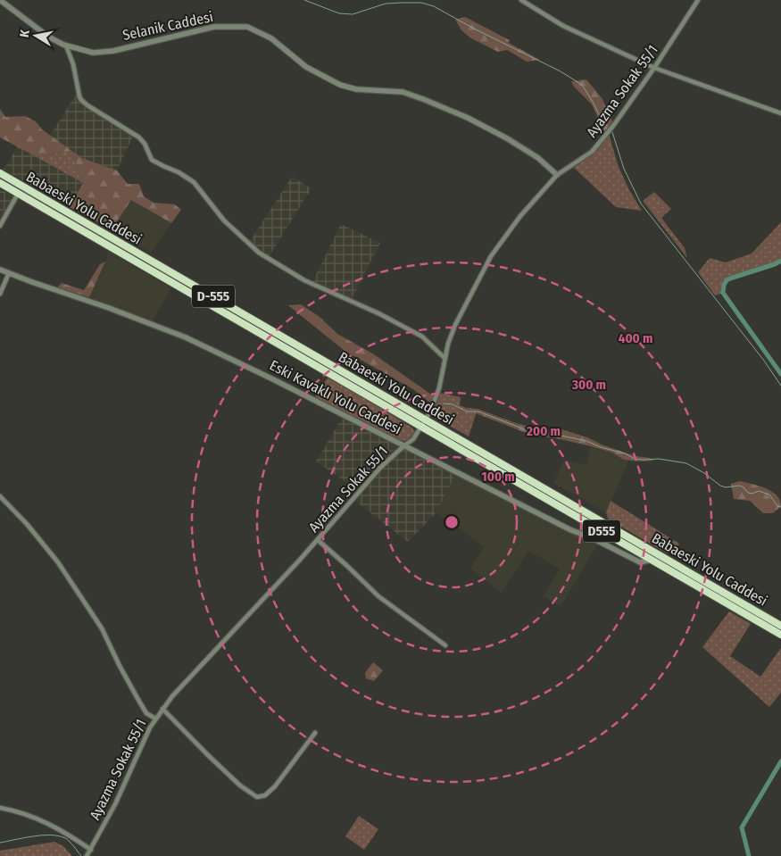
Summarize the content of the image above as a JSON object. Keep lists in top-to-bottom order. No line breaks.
{"streets":{"highway":["Babaeski Yolu Caddesi","D-555","D555"],"street":["Selanik Caddesi","Ayazma Sokak 55/1","Eski Kavaklı Yolu Caddesi"]},"crossings":[["Selanik Caddesi","Ayazma Sokak 55/1"],["Ayazma Sokak 55/1","Babaeski Yolu Caddesi"],["Ayazma Sokak 55/1","Eski Kavaklı Yolu Caddesi"],["Babaeski Yolu Caddesi","Eski Kavaklı Yolu Caddesi"]],"north":"left","rings":["400 m","300 m","200 m","100 m"]}
